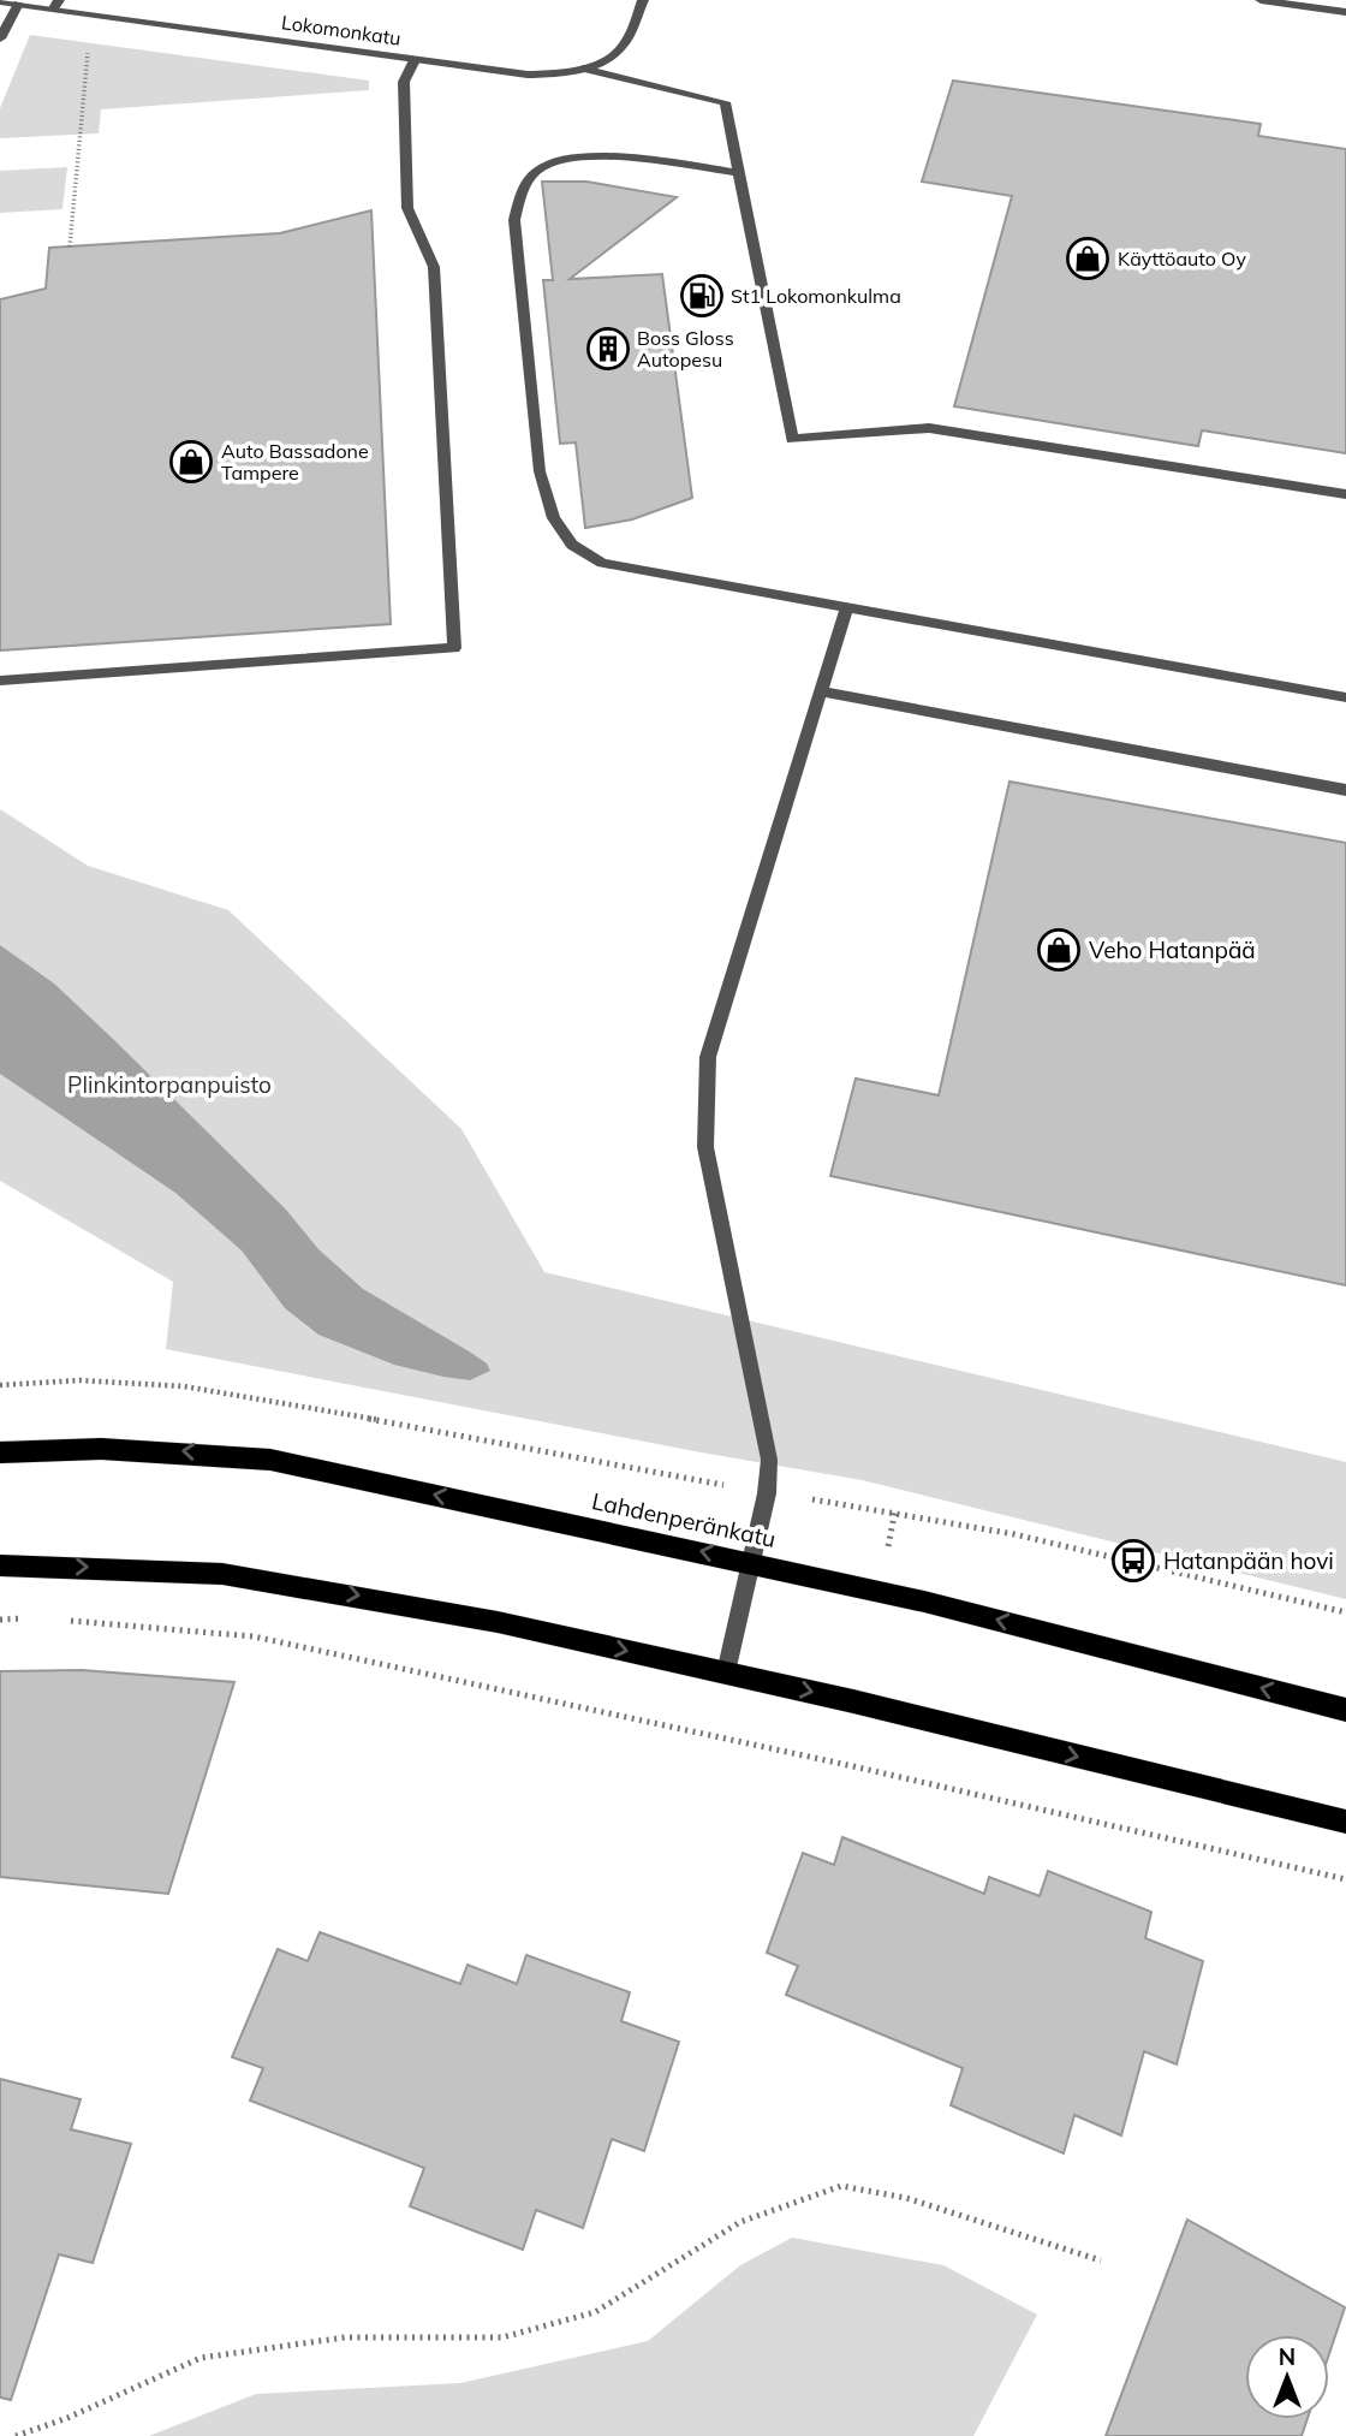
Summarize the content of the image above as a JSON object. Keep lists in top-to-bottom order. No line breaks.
{"streets":{"main road":["Lahdenperänkatu"],"street":["Lokomonkatu"]},"parks":["Plinkintorpanpuisto"],"places":{"shop":["Käyttöauto Oy","Auto Bassadone Tampere","Veho Hatanpää"],"fuel station":["St1 Lokomonkulma"],"building":["Boss Gloss Autopesu"],"bus stop":["Hatanpään hovi"]},"north":"top"}
